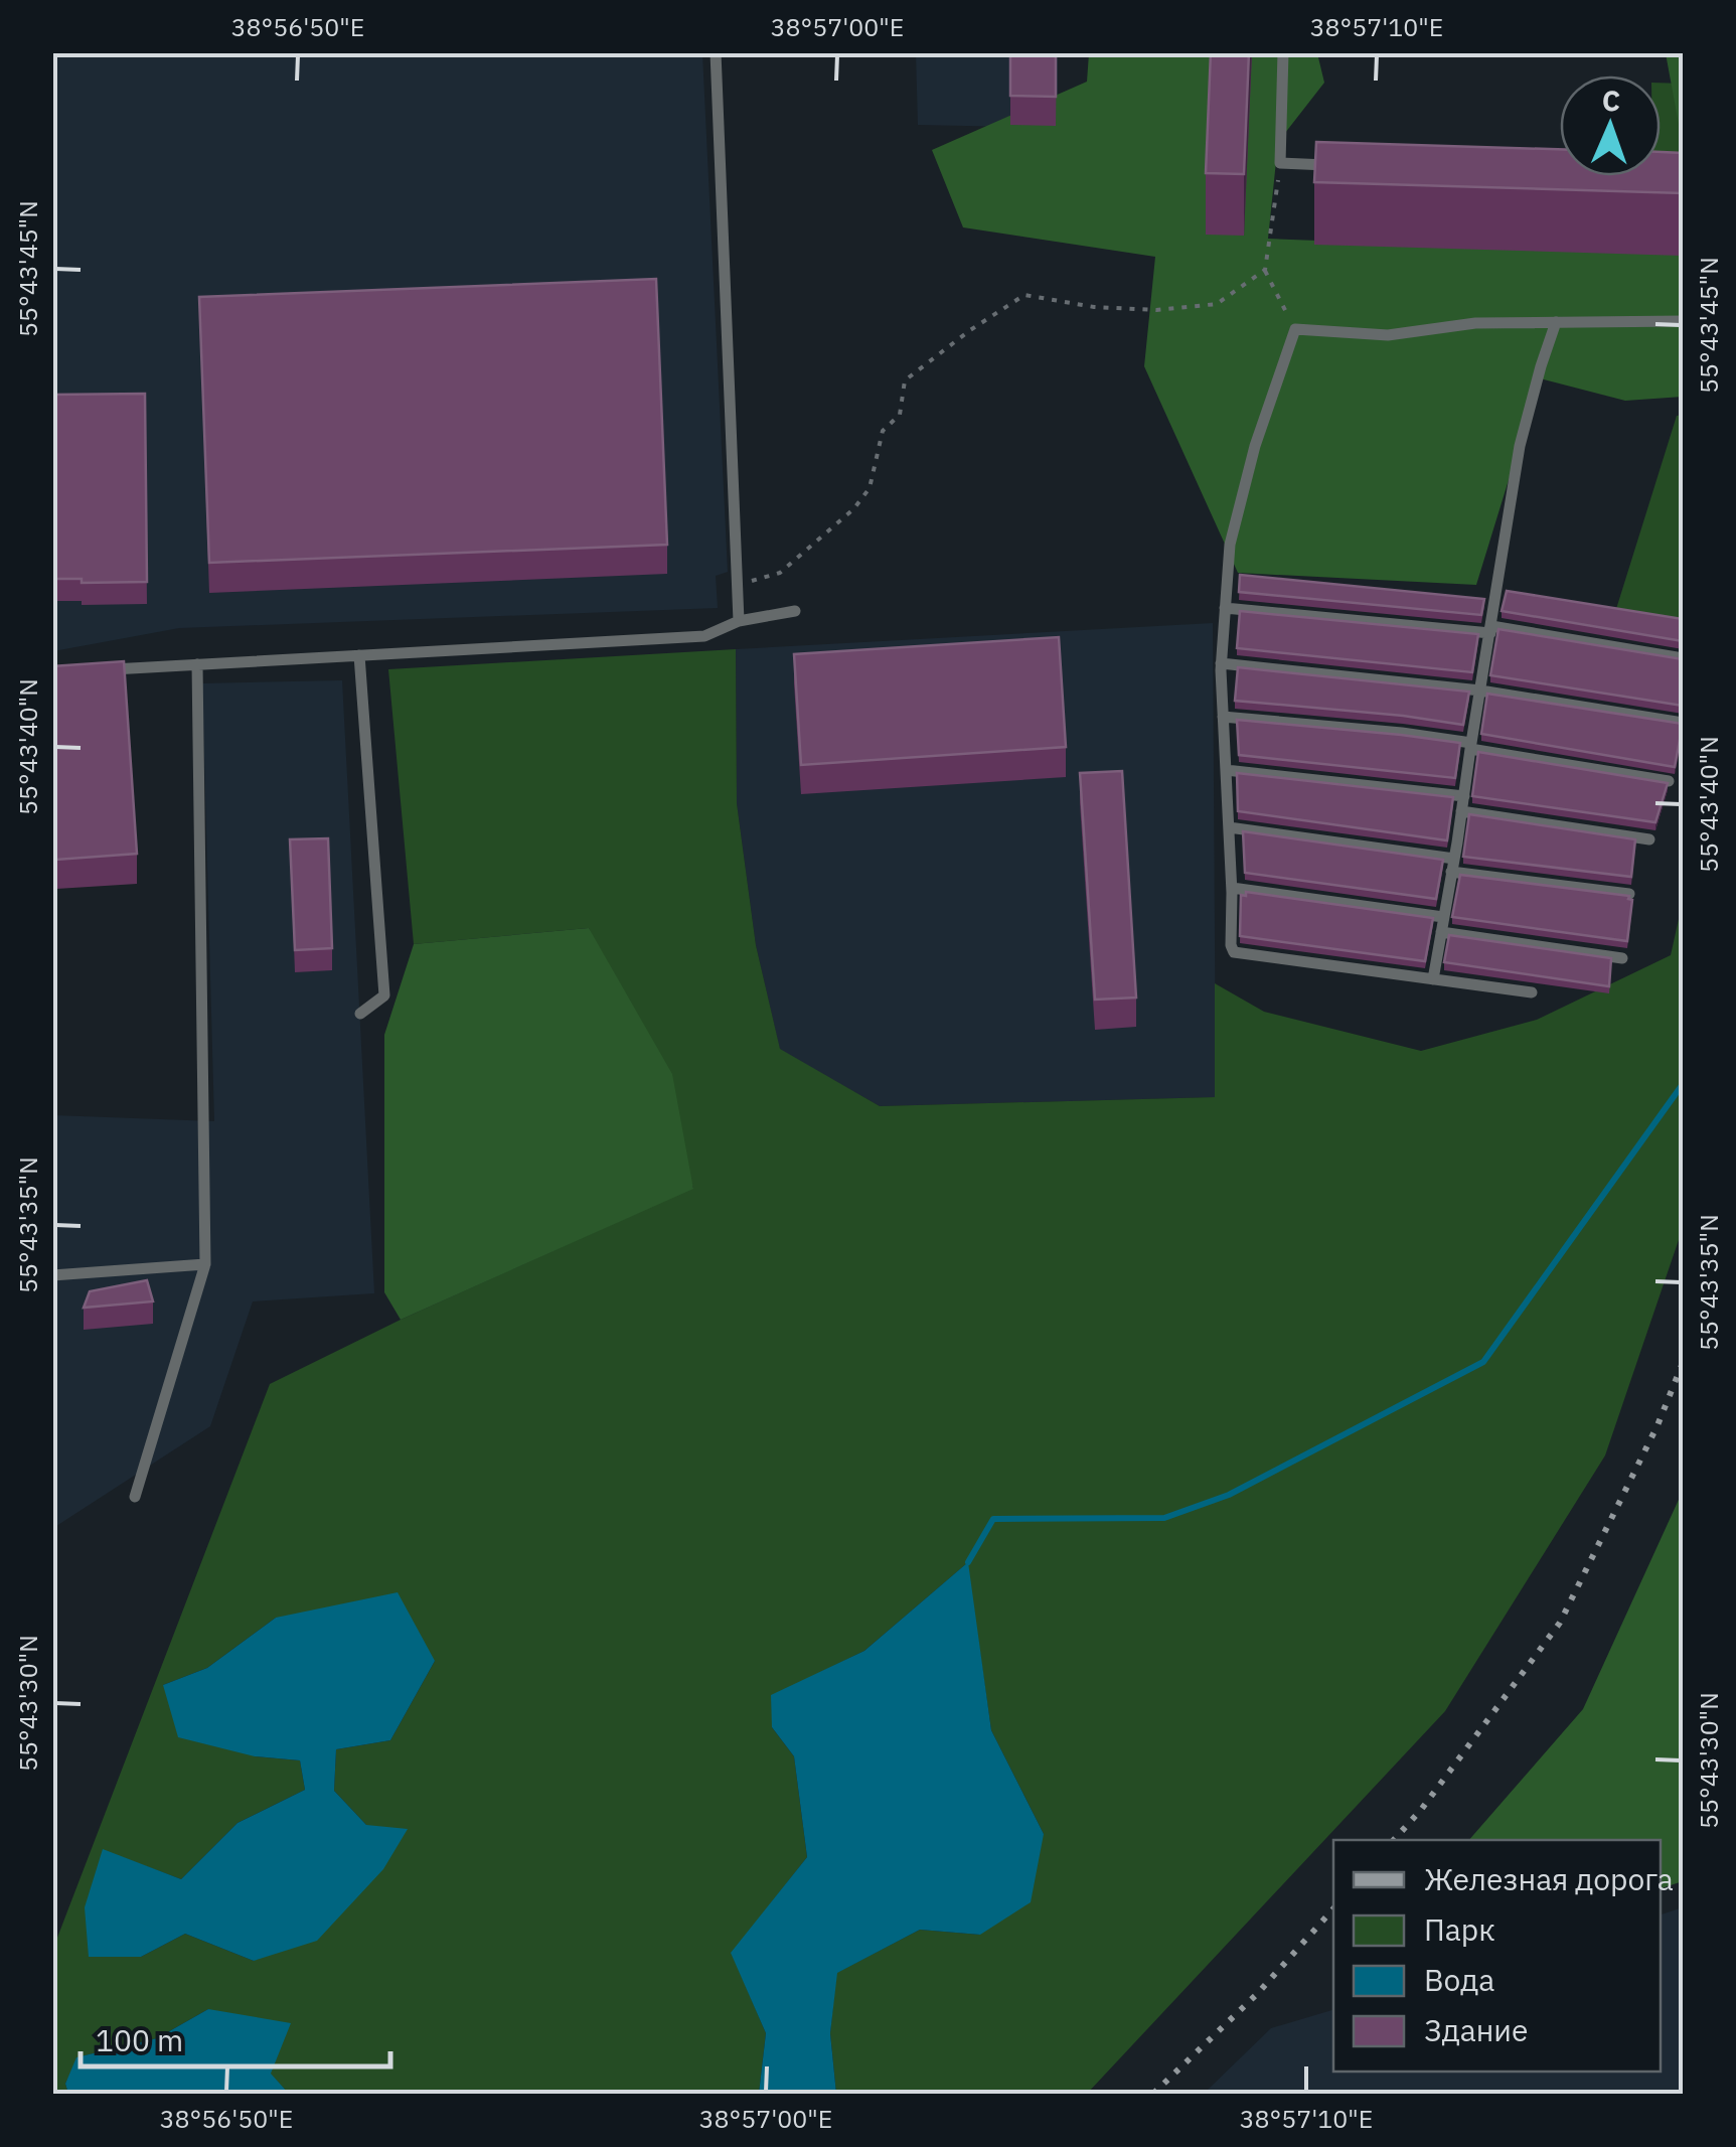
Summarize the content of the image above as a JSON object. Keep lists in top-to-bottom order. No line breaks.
{"legend":["Железная дорога","Парк","Вода","Здание"],"scale_bar":"100 m","north":"top","coordinates":["38°56'50\"E","38°57'00\"E","38°57'10\"E","55°43'45\"N","55°43'40\"N","55°43'35\"N","55°43'30\"N"]}
